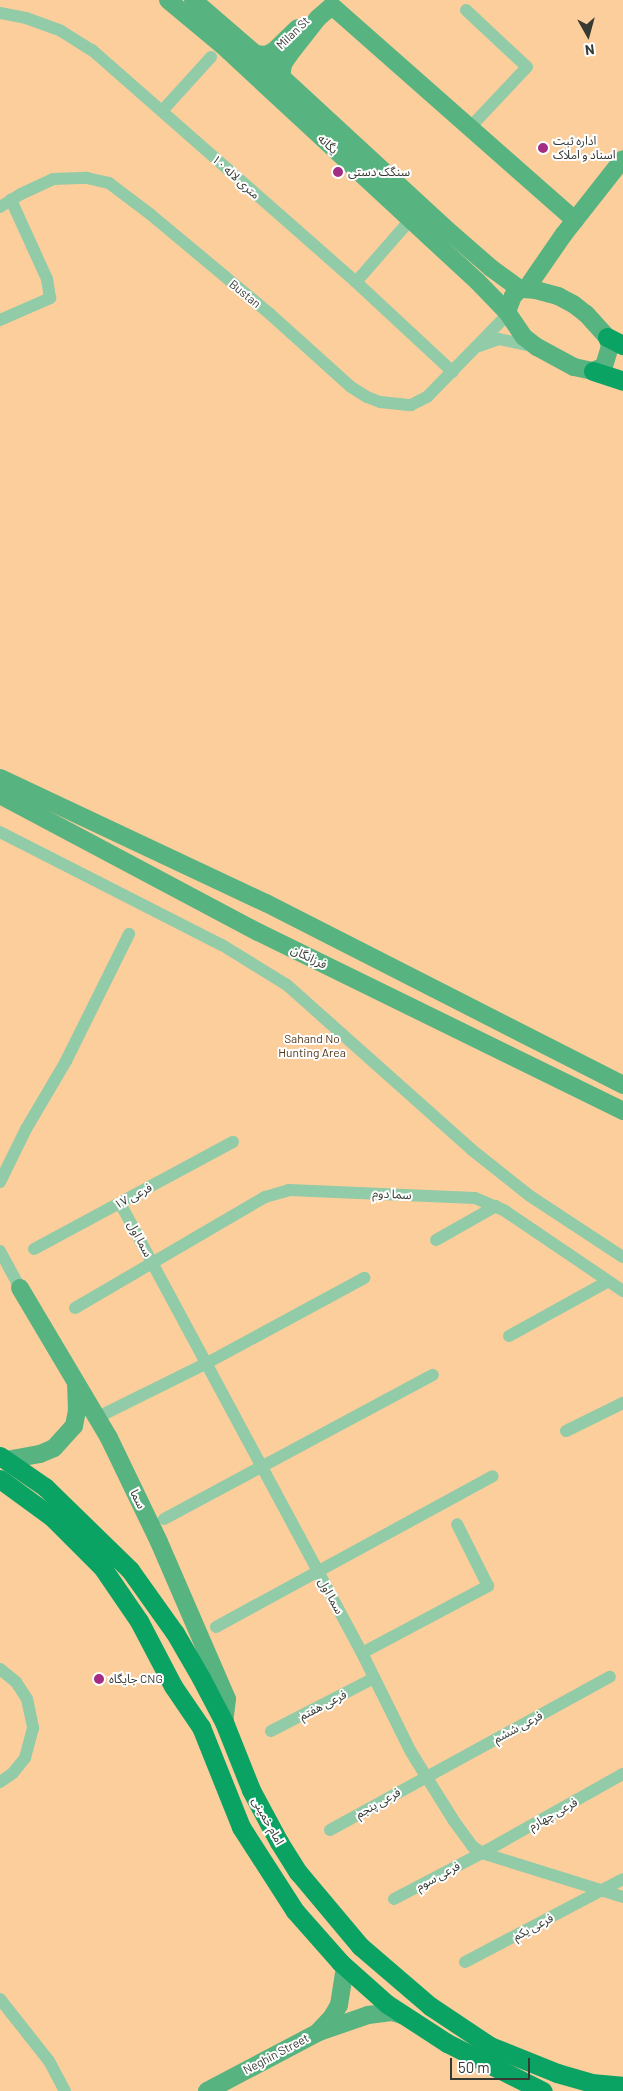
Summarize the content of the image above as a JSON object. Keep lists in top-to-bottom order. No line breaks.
{"streets":{"main road":["Milan St","یگانه","فرزانگان","سما","امام خمینی","Neghin Street"],"street":["۱۰ متری لاله","Bustan","سما دوم","فرعی ۱۷","سما اول","فرعی هفتم","فرعی ششم","فرعی پنجم","فرعی چهارم","فرعی سوم","فرعی یکم"]},"crossings":[["Milan St","یگانه"],["یگانه","Bustan"],["۱۰ متری لاله","Bustan"],["سما دوم","سما اول"],["فرعی ۱۷","سما اول"],["سما اول","فرعی هفتم"],["سما اول","فرعی ششم"],["سما اول","فرعی پنجم"],["سما اول","فرعی چهارم"],["سما اول","فرعی سوم"],["سما اول","فرعی یکم"],["سما","امام خمینی"],["فرعی ششم","فرعی پنجم"],["فرعی چهارم","فرعی سوم"]],"parks":["Sahand No Hunting Area"],"places":["اداره ثبت اسناد و املاک","سنگک دستی","جایگاه CNG"],"scale_bar":"50 m","north":"bottom"}
